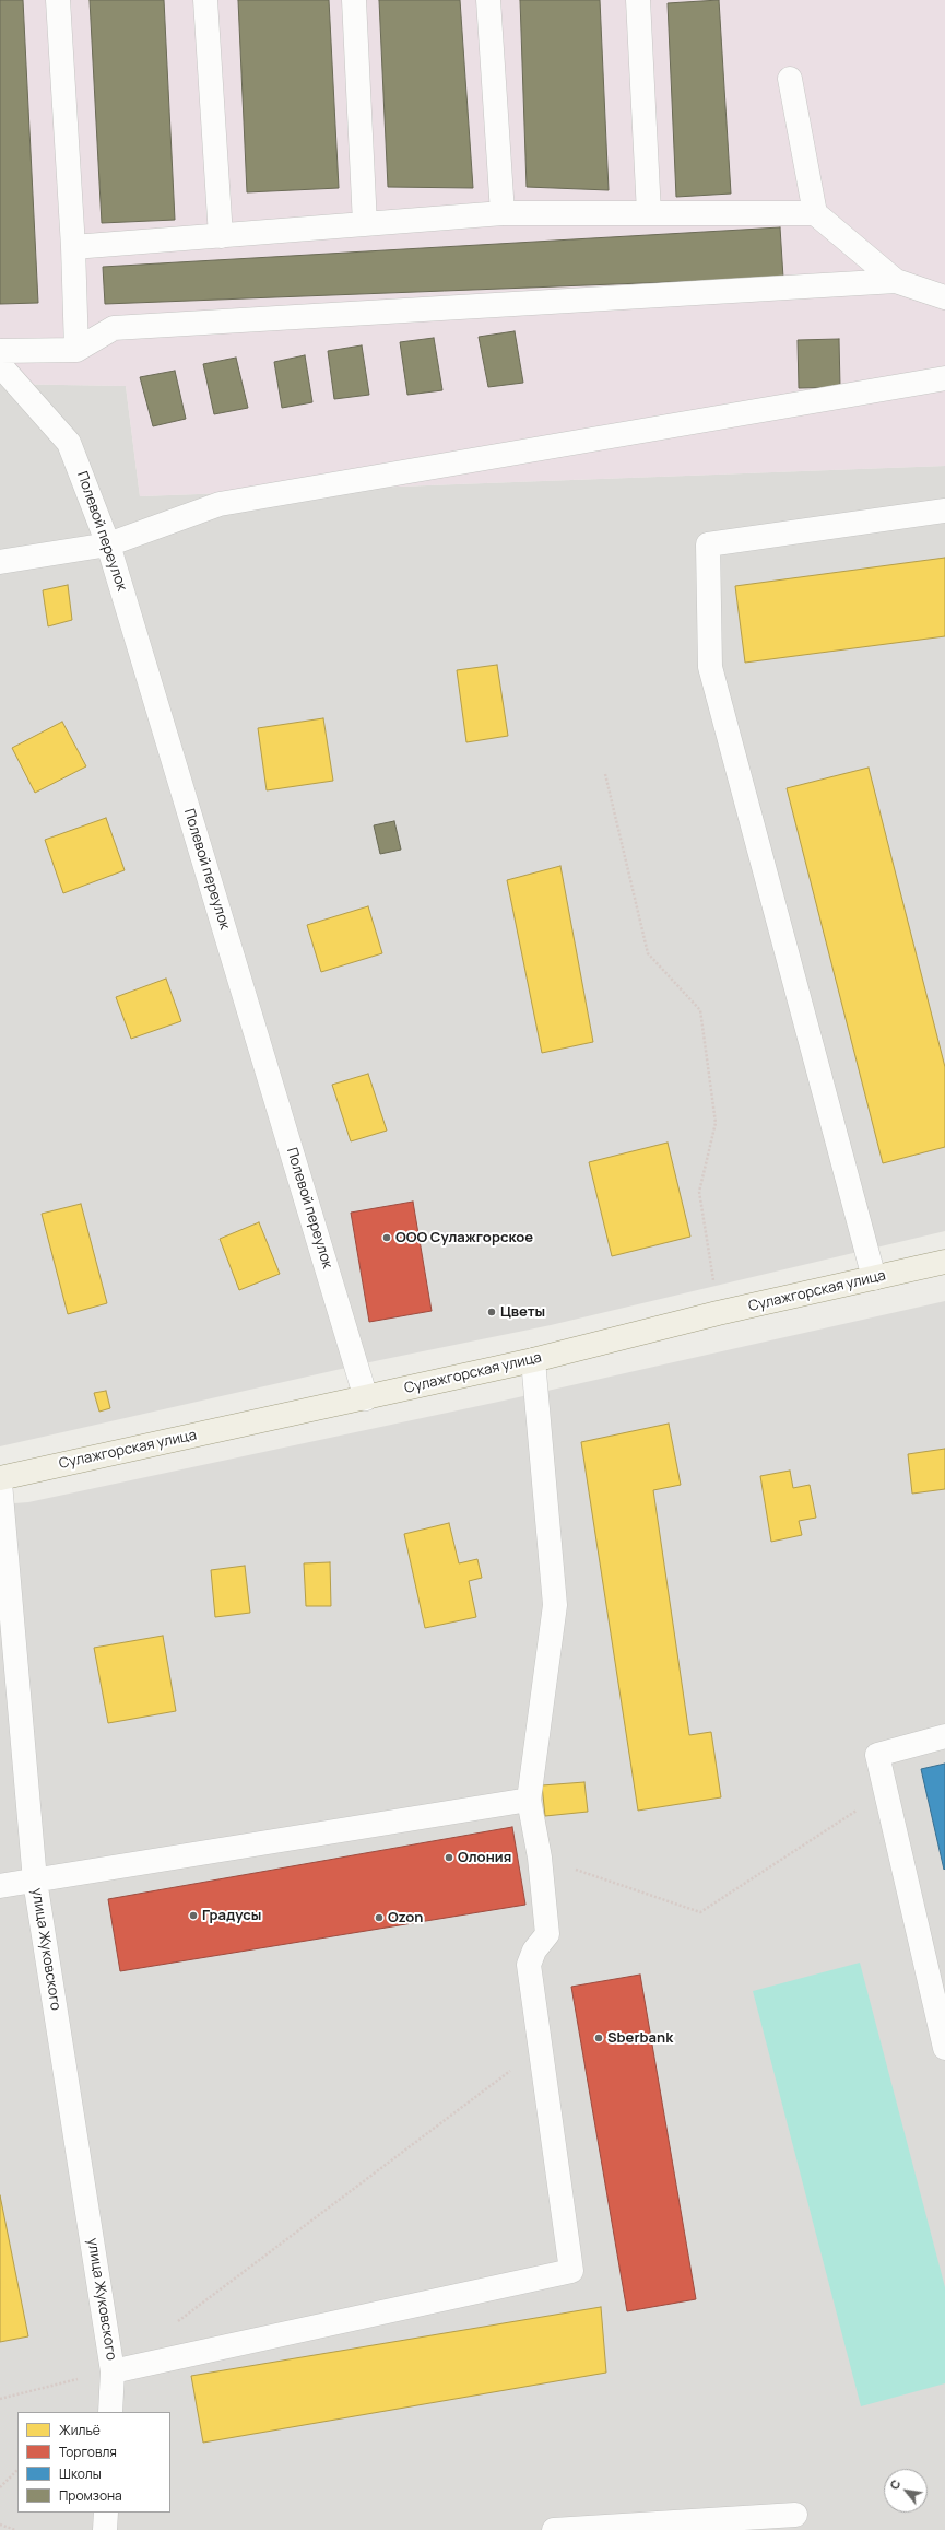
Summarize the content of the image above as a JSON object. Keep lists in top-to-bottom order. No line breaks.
{"streets":{"main road":["Сулажгорская улица"],"street":["Полевой переулок","улица Жуковского"]},"crossings":[["Полевой переулок","Сулажгорская улица"]],"places":["ООО Сулажгорское","Цветы","Олония","Градусы","Ozon","Sberbank"],"legend":["Жильё","Торговля","Школы","Промзона"],"north":"top left"}
